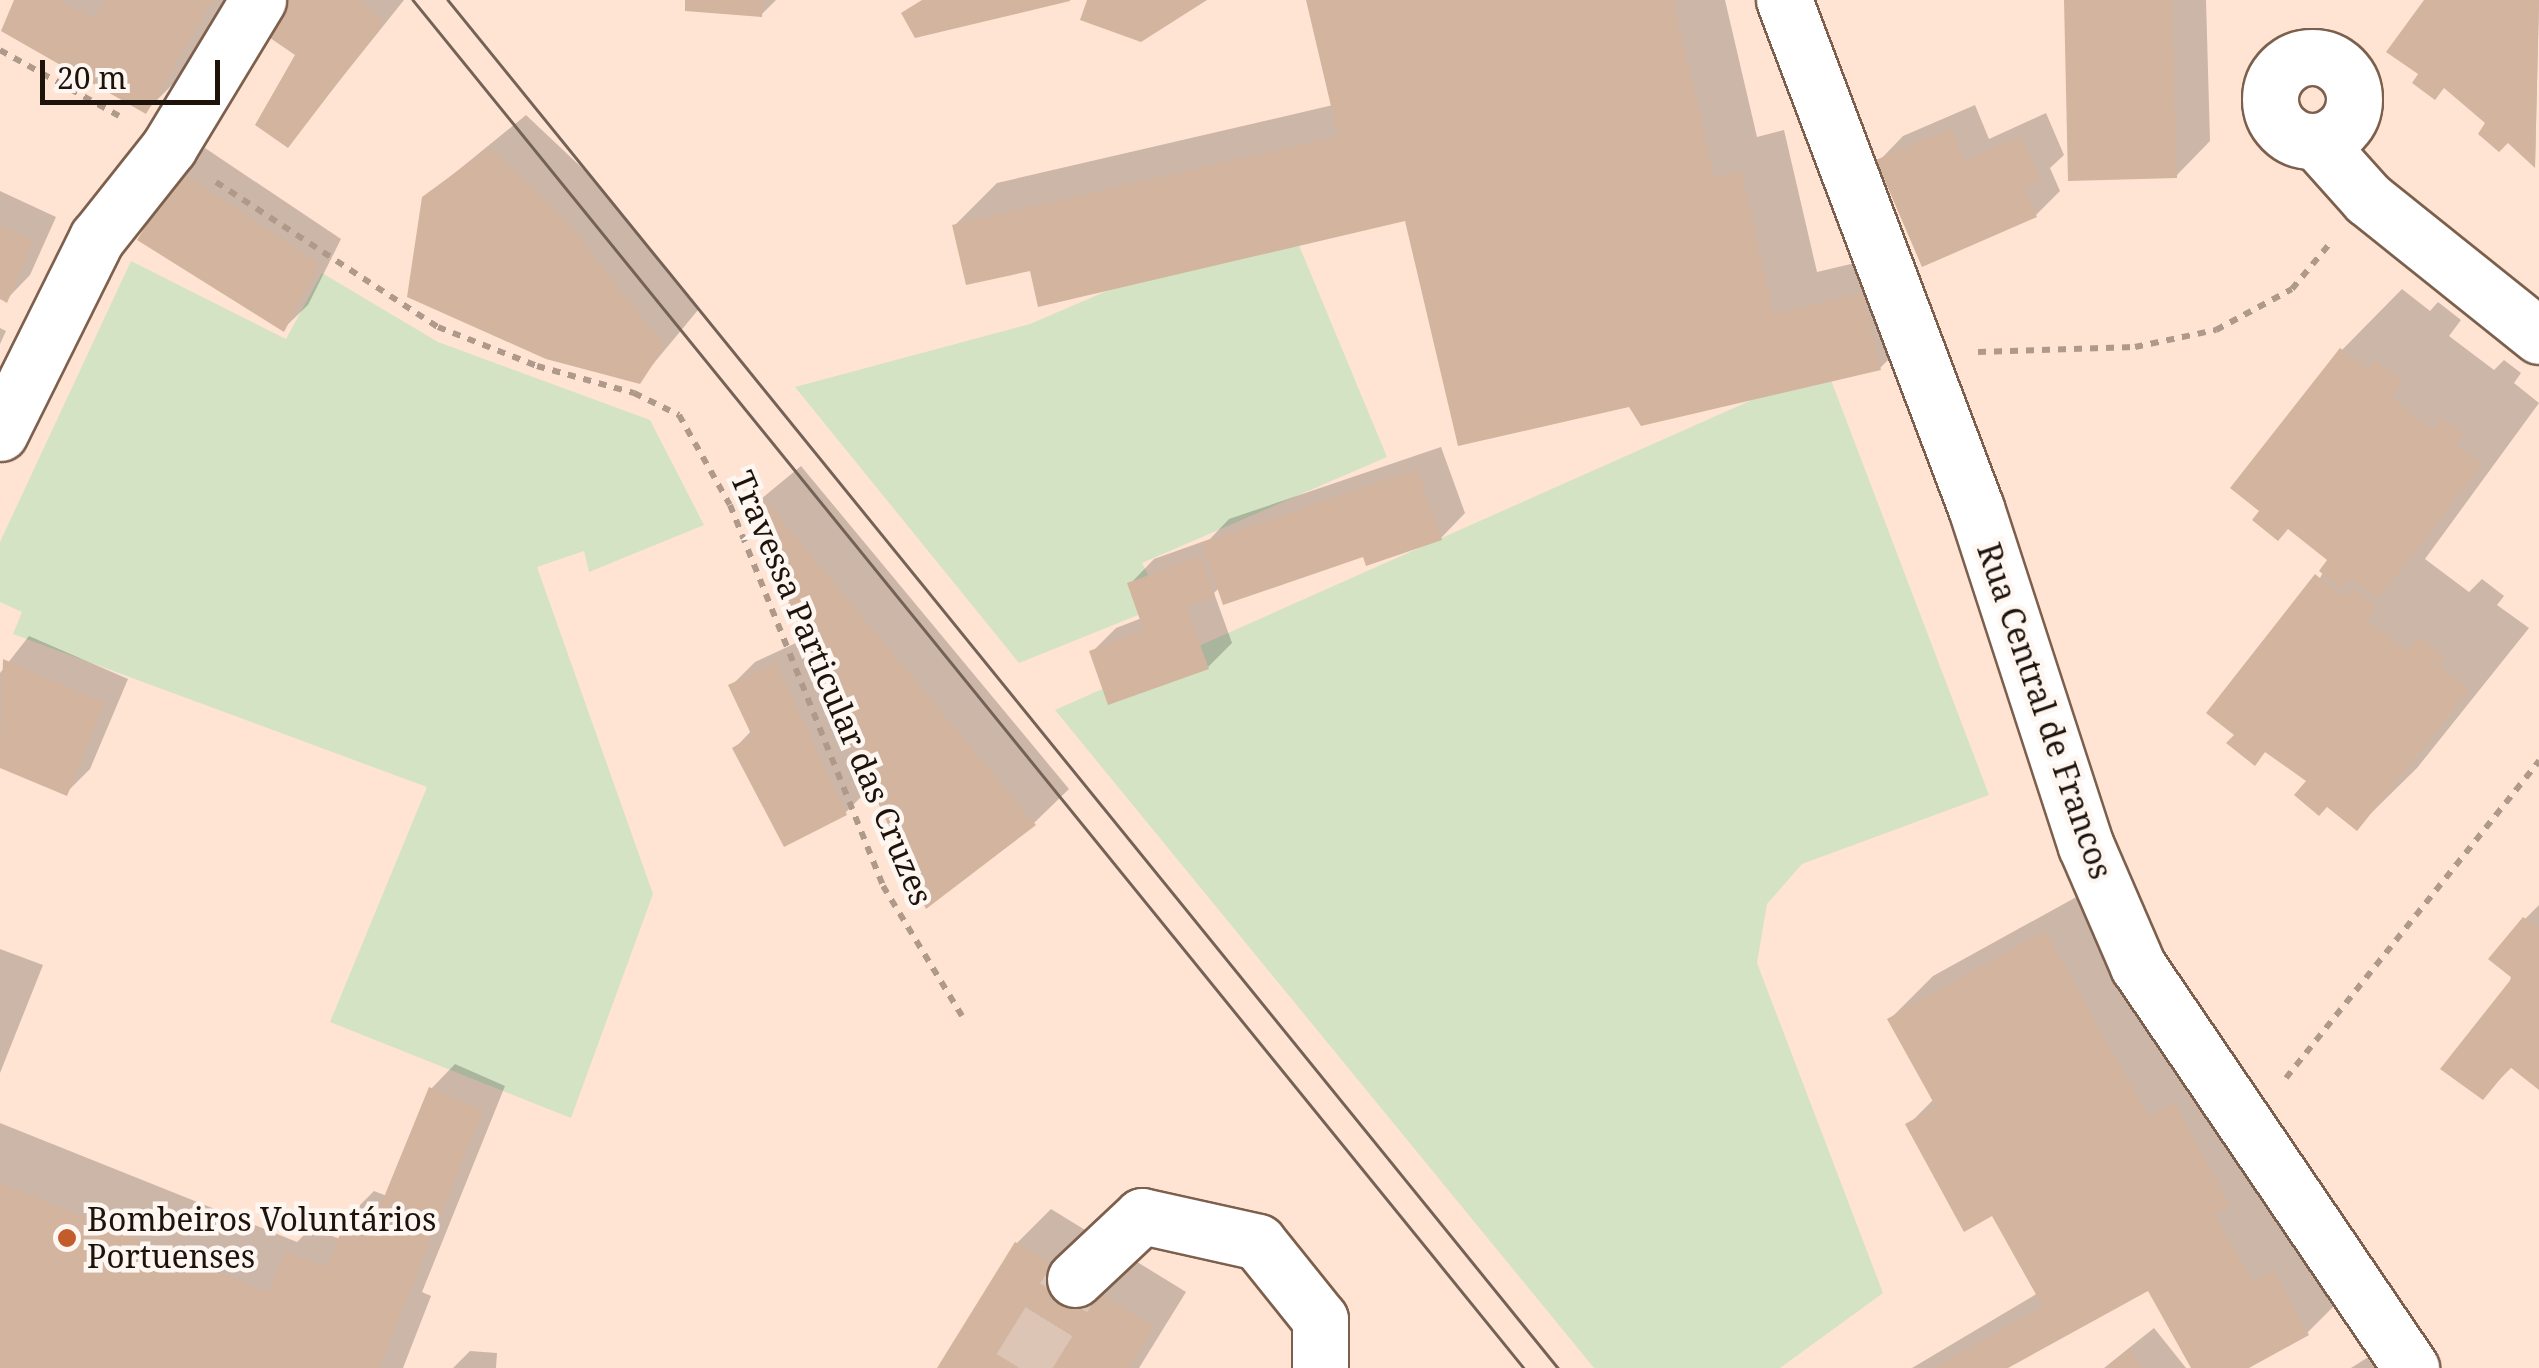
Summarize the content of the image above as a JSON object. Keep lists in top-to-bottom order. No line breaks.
{"streets":{"street":["Rua Central de Francos"],"path":["Travessa Particular das Cruzes"]},"places":["Bombeiros Voluntários Portuenses"],"scale_bar":"20 m"}
